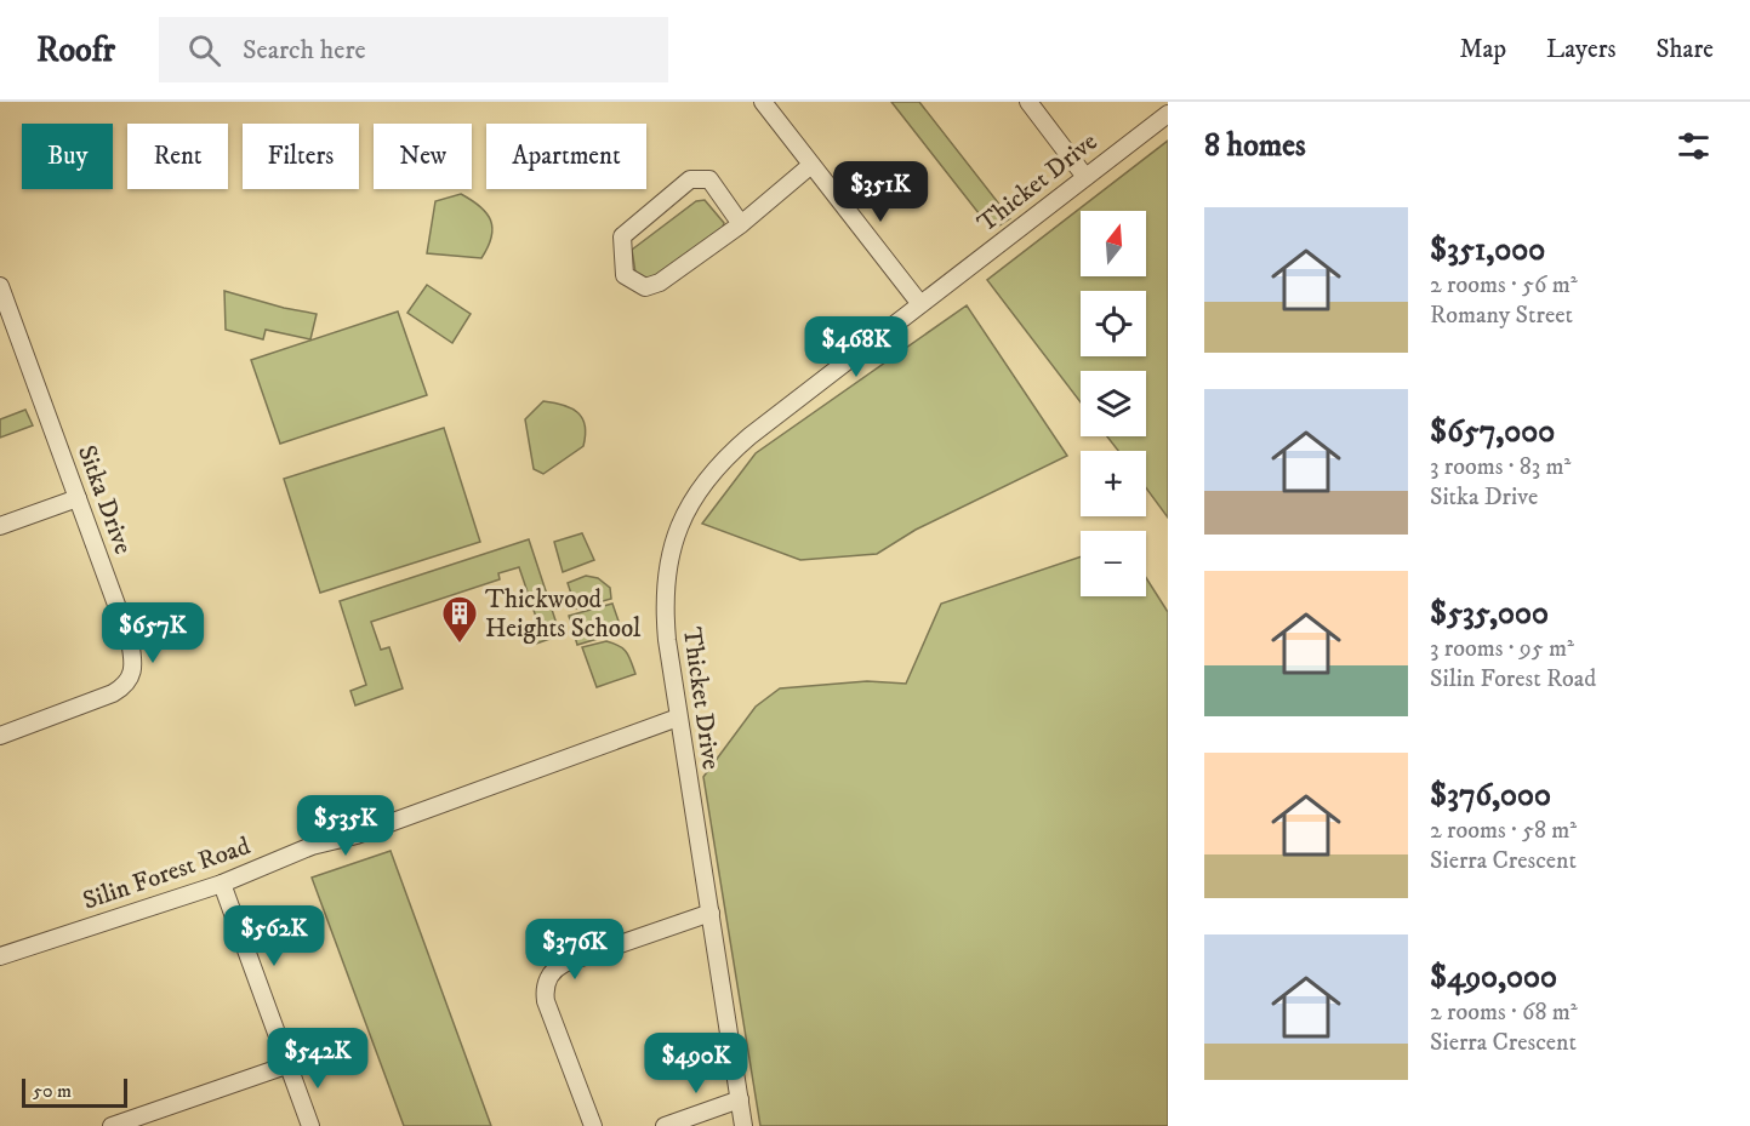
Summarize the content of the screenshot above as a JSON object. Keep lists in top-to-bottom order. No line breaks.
{"streets":{"street":["Thicket Drive","Sitka Drive","Silin Forest Road"]},"crossings":[["Thicket Drive","Silin Forest Road"]],"places":{"building":["Thickwood Heights School"]},"scale_bar":"50 m","north":"top","page":{"header":"Roofr","search":"Search here","nav":["Map","Layers","Share"],"heading":"8 homes","chip":["Buy","Rent","Filters","New","Apartment"],"price":["$351K","$468K","$657K","$535K","$562K","$376K","$542K","$490K"],"list":[{"name":"$351,000","note":"2 rooms · 56 m² · Romany Street"},{"name":"$657,000","note":"3 rooms · 83 m² · Sitka Drive"},{"name":"$535,000","note":"3 rooms · 95 m² · Silin Forest Road"},{"name":"$376,000","note":"2 rooms · 58 m² · Sierra Crescent"},{"name":"$490,000","note":"2 rooms · 68 m² · Sierra Crescent"}],"map_buttons":["+","−"],"scale":"50 m"}}
